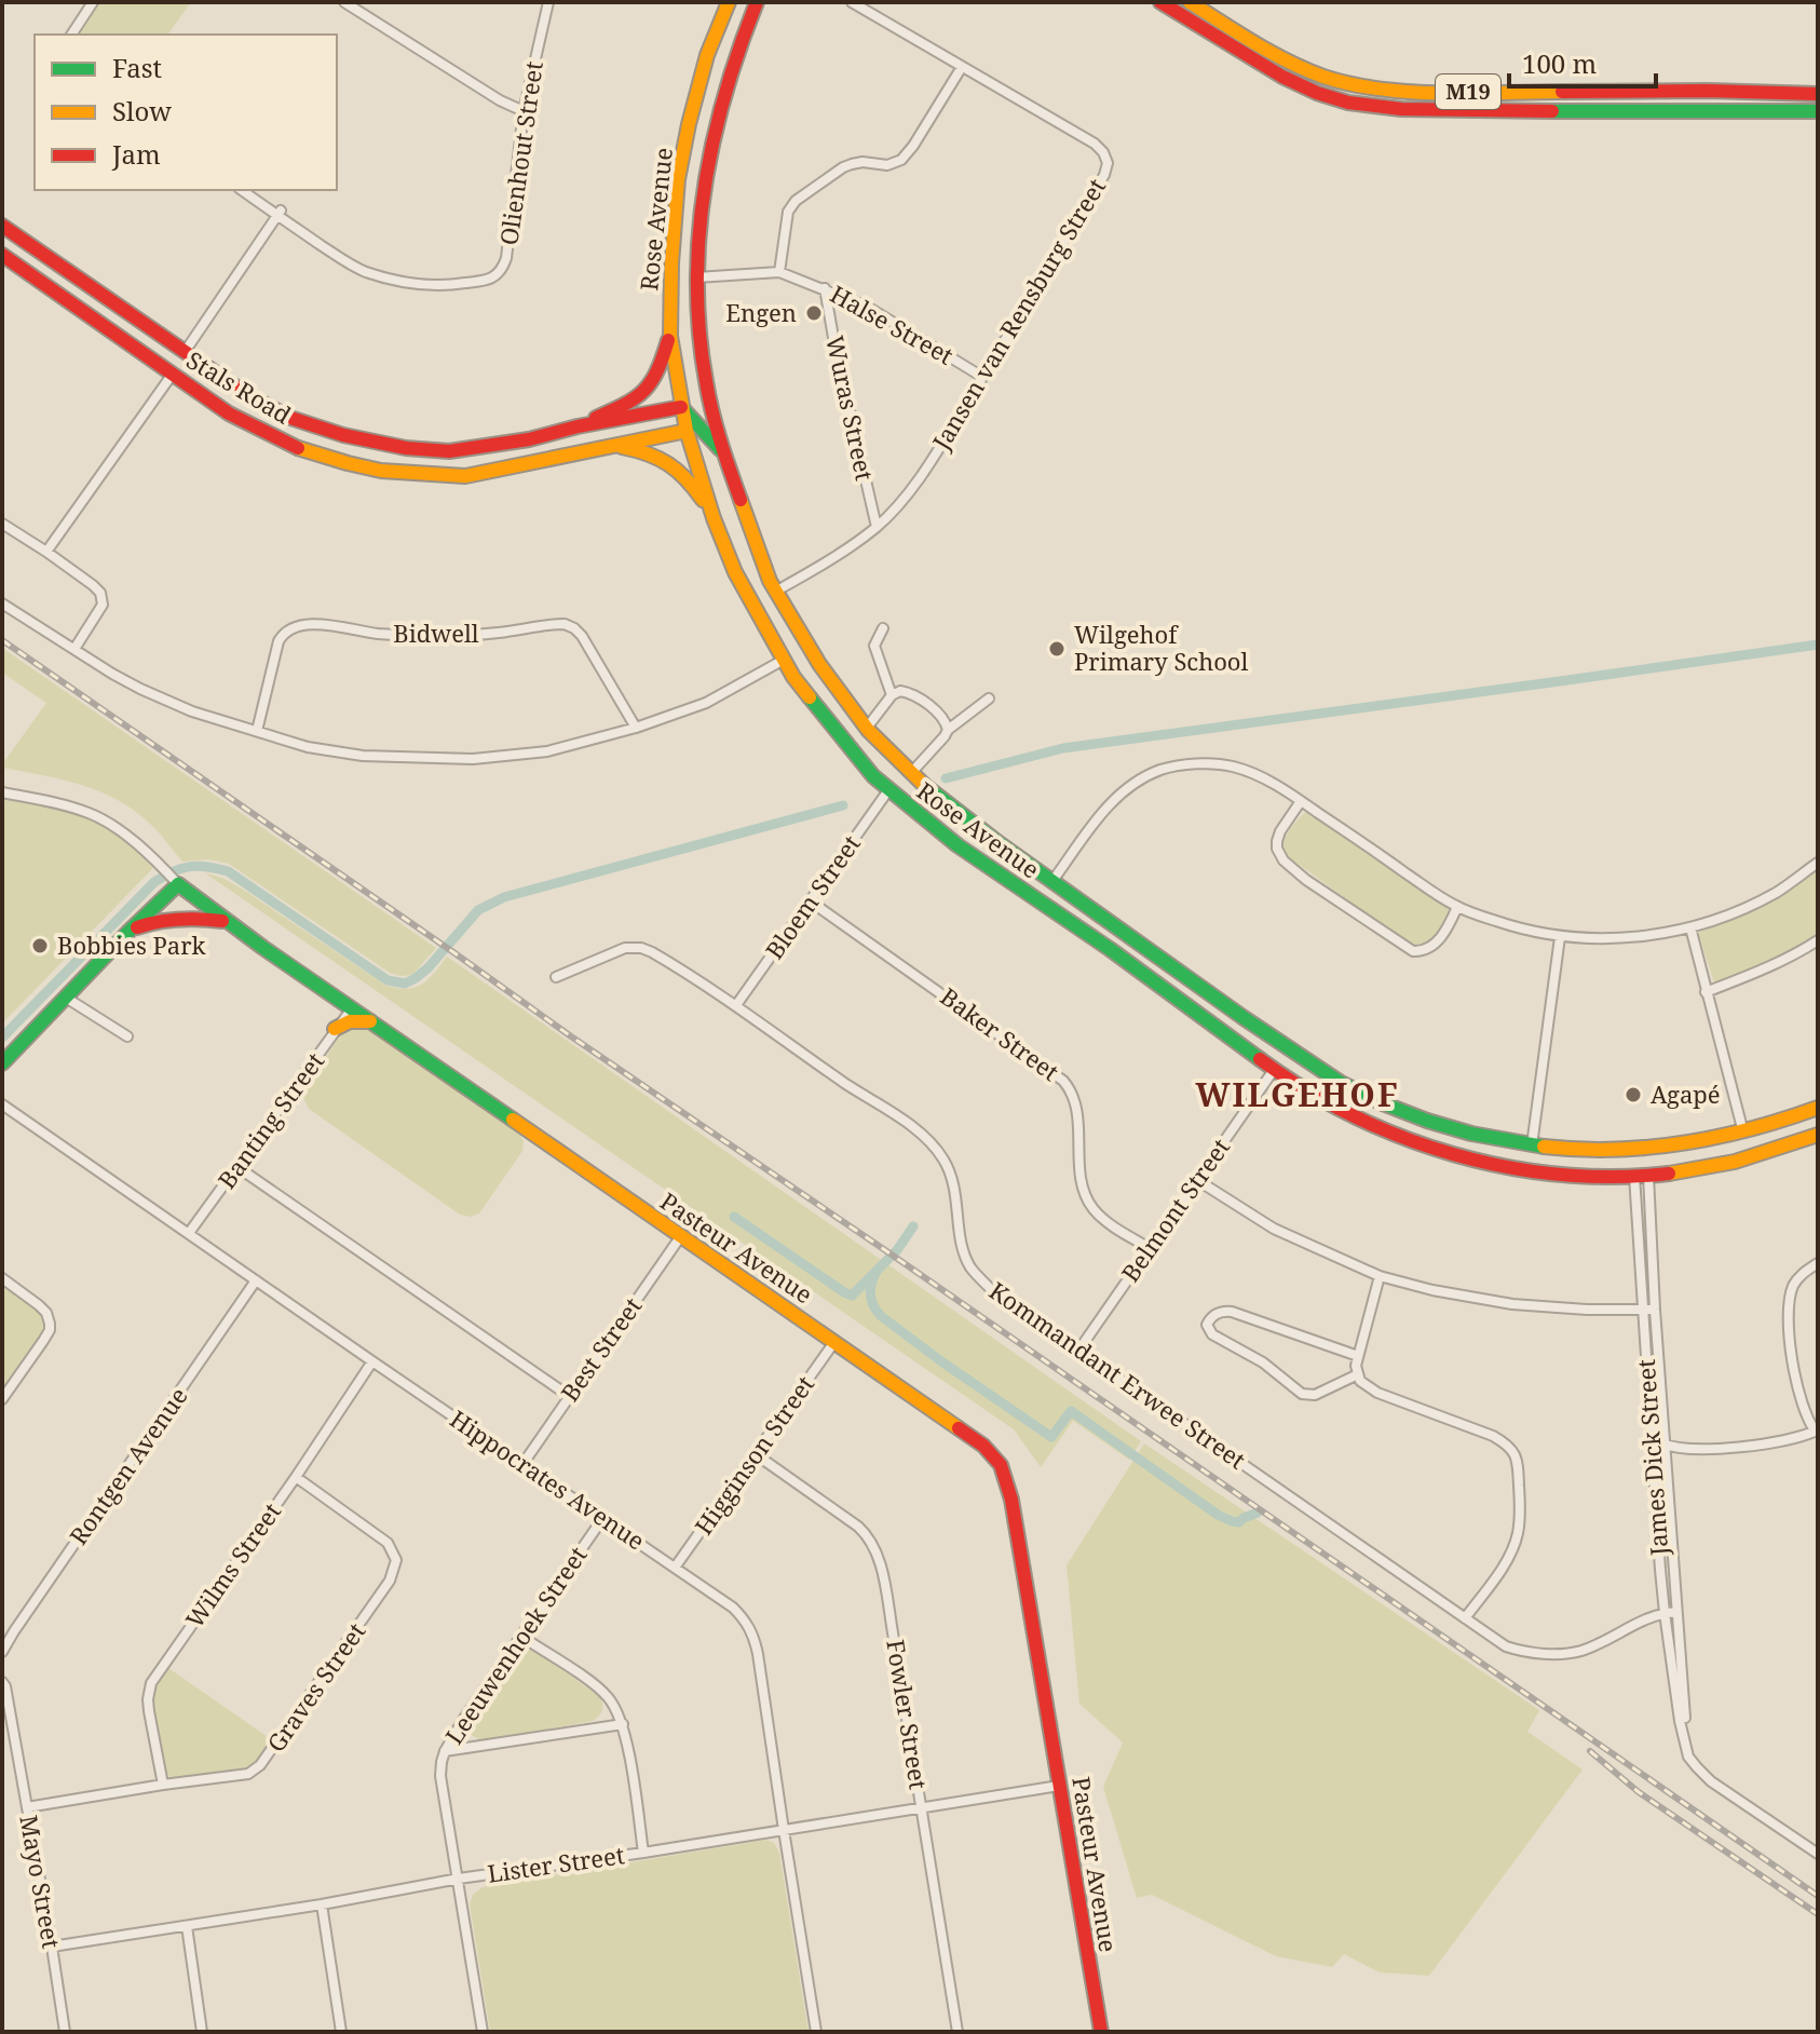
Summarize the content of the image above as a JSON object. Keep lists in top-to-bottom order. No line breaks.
{"streets":{"main road":["M19","Rose Avenue","Stals Road","Pasteur Avenue"],"street":["Olienhout Street","Jansen van Rensburg Street","Halse Street","Wuras Street","Bidwell","Bloem Street","Baker Street","Banting Street","Belmont Street","Best Street","Kommandant Erwee Street","Higginson Street","James Dick Street","Rontgen Avenue","Hippocrates Avenue","Wilms Street","Leeuwenhoek Street","Graves Street","Fowler Street","Lister Street","Mayo Street"]},"crossings":[["Rose Avenue","Jansen van Rensburg Street"],["Rose Avenue","Halse Street"],["Rose Avenue","Stals Road"],["Rose Avenue","Bloem Street"],["Rose Avenue","Belmont Street"],["Rose Avenue","James Dick Street"],["Jansen van Rensburg Street","Halse Street"],["Jansen van Rensburg Street","Wuras Street"],["Halse Street","Wuras Street"],["Bloem Street","Baker Street"],["Bloem Street","Kommandant Erwee Street"],["Baker Street","Belmont Street"],["Banting Street","Pasteur Avenue"],["Banting Street","Hippocrates Avenue"],["Belmont Street","Kommandant Erwee Street"],["Pasteur Avenue","Best Street"],["Pasteur Avenue","Higginson Street"],["Pasteur Avenue","Lister Street"],["Best Street","Hippocrates Avenue"],["Kommandant Erwee Street","James Dick Street"],["Higginson Street","Hippocrates Avenue"],["Higginson Street","Fowler Street"],["Rontgen Avenue","Hippocrates Avenue"],["Hippocrates Avenue","Wilms Street"],["Hippocrates Avenue","Leeuwenhoek Street"],["Hippocrates Avenue","Lister Street"],["Wilms Street","Graves Street"],["Leeuwenhoek Street","Lister Street"],["Graves Street","Mayo Street"],["Fowler Street","Lister Street"],["Lister Street","Mayo Street"]],"districts":["WILGEHOF"],"places":["Engen","Wilgehof Primary School","Bobbies Park","Agapé"],"legend":["Fast","Slow","Jam"],"scale_bar":"100 m"}
